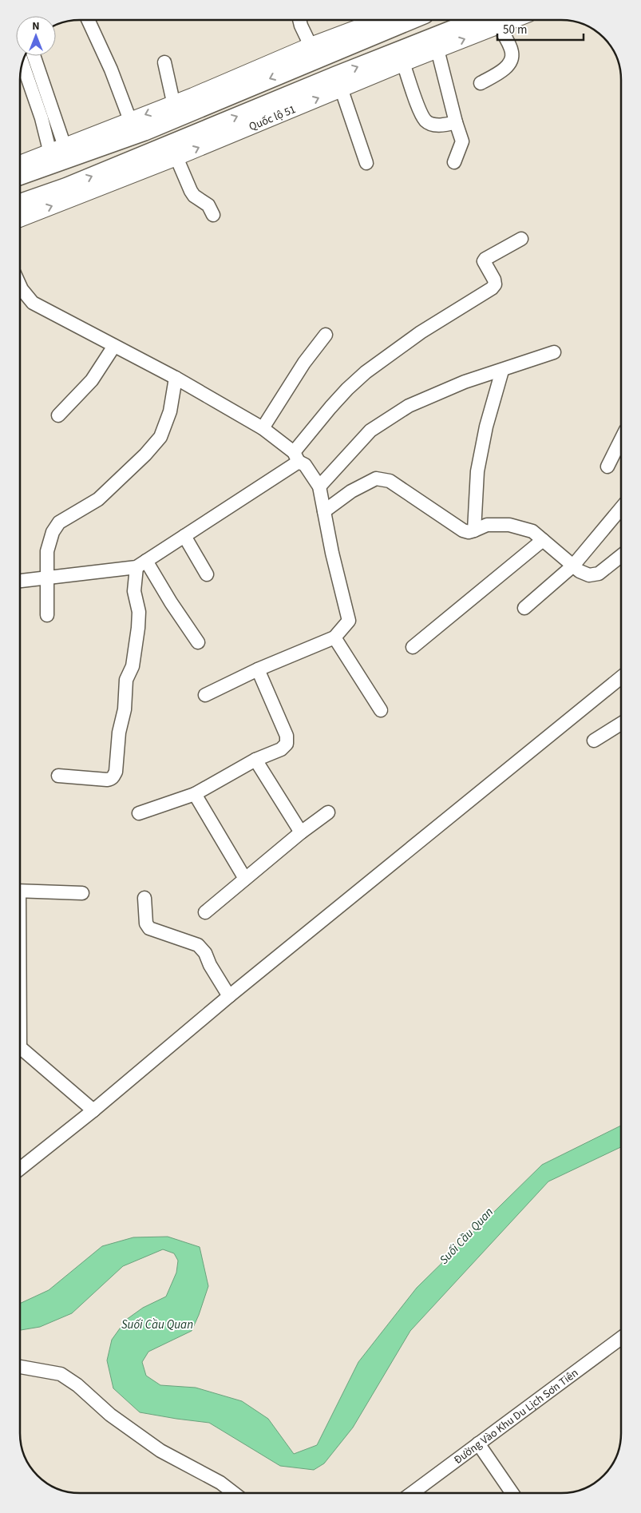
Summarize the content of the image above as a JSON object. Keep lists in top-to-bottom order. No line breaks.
{"streets":{"highway":["Quốc lộ 51"],"street":["Đường Vào Khu Du Lịch Sơn Tiên"]},"water":["Suối Cầu Quan"],"scale_bar":"50 m","north":"top"}
